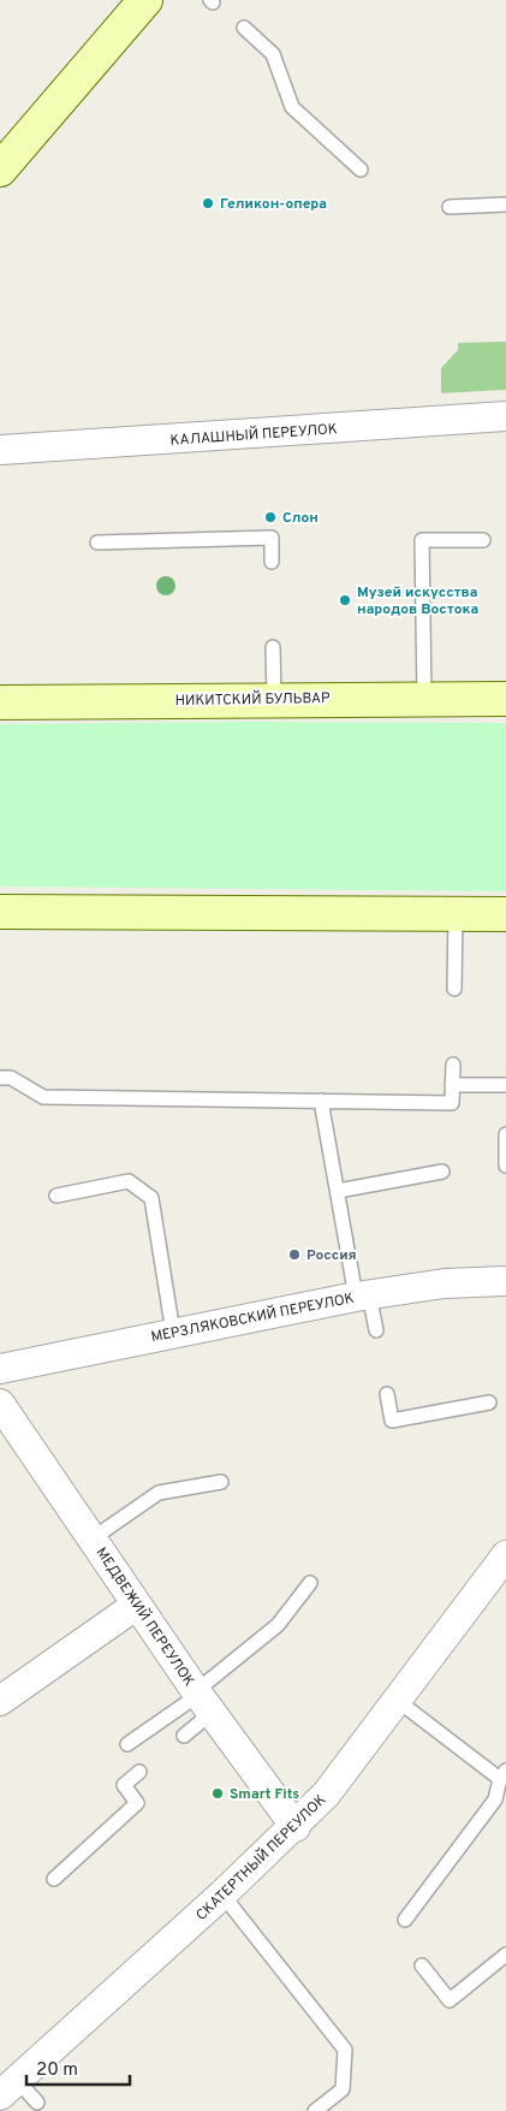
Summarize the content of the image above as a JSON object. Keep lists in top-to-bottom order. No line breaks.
{"streets":{"main road":["НИКИТСКИЙ БУЛЬВАР"],"street":["КАЛАШНЫЙ ПЕРЕУЛОК","МЕРЗЛЯКОВСКИЙ ПЕРЕУЛОК","МЕДВЕЖИЙ ПЕРЕУЛОК","СКАТЕРТНЫЙ ПЕРЕУЛОК"]},"crossings":[["МЕДВЕЖИЙ ПЕРЕУЛОК","СКАТЕРТНЫЙ ПЕРЕУЛОК"]],"places":["Геликон-опера","Слон","Музей искусства народов Востока","Россия","Smart Fits"],"scale_bar":"20 m"}
